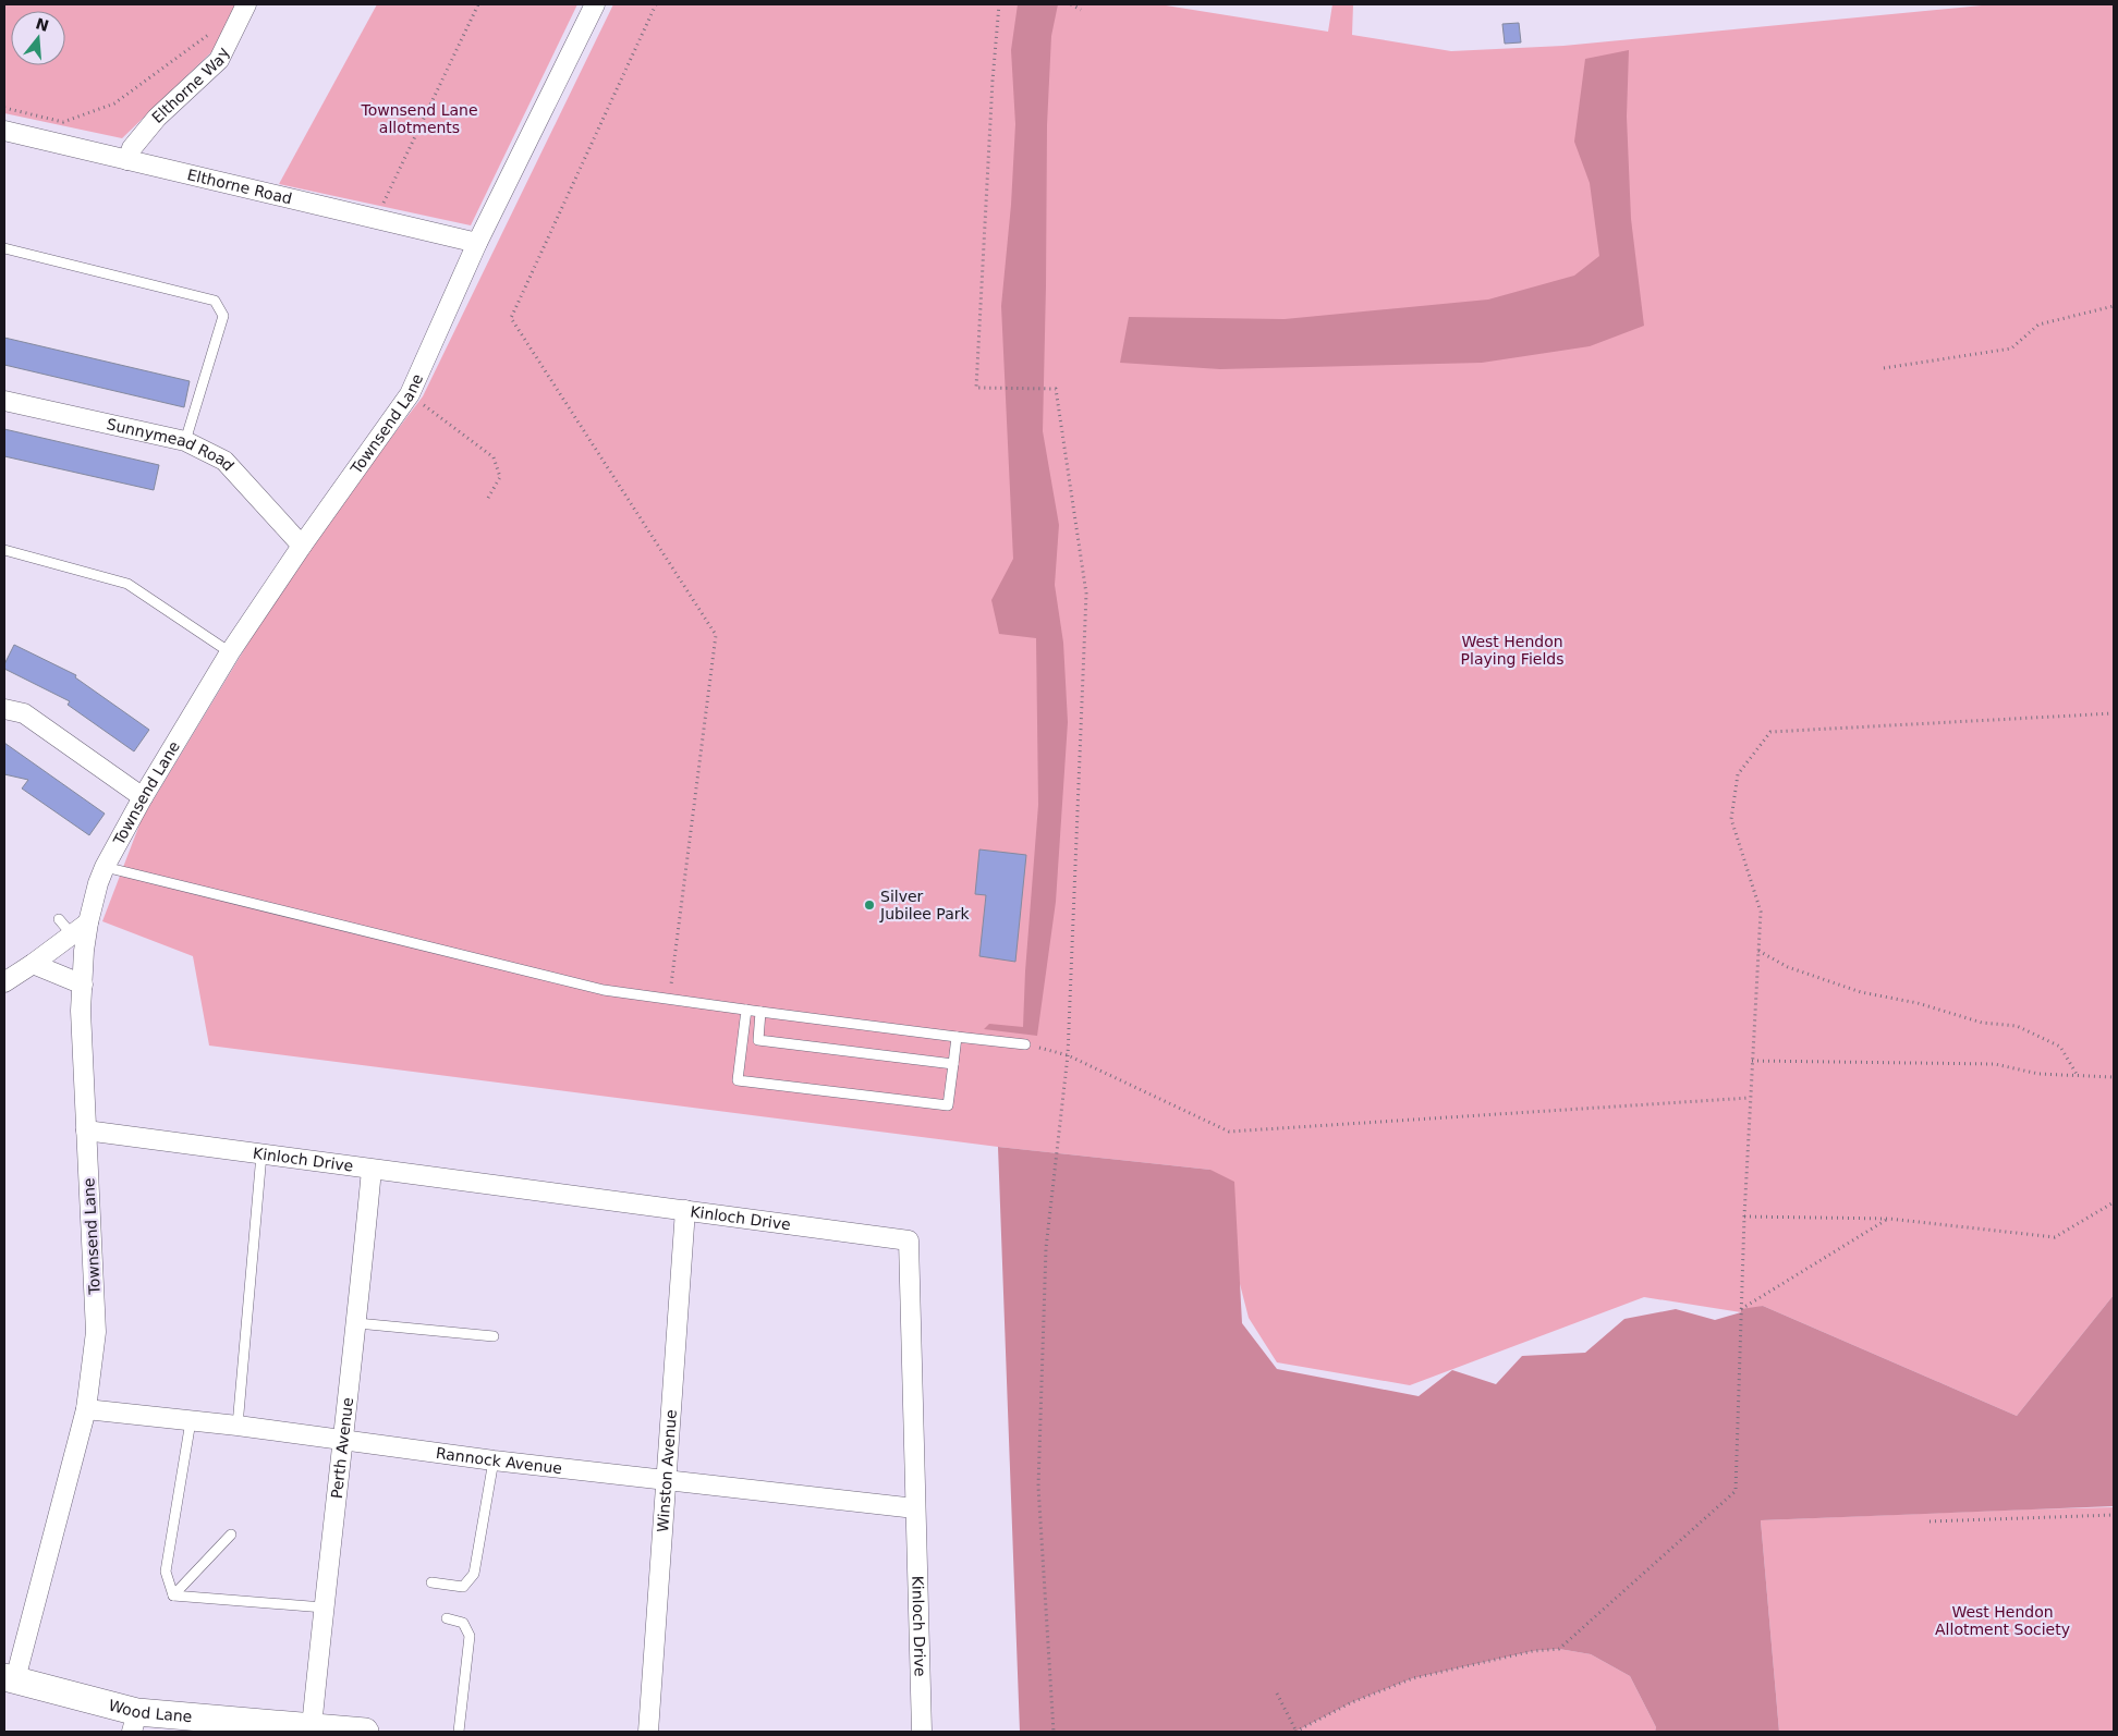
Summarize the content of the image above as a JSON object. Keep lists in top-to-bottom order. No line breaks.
{"streets":{"street":["Elthorne Way","Elthorne Road","Townsend Lane","Sunnymead Road","Kinloch Drive","Perth Avenue","Rannock Avenue","Winston Avenue","Wood Lane"]},"crossings":[["Elthorne Way","Elthorne Road"],["Elthorne Road","Townsend Lane"],["Townsend Lane","Sunnymead Road"],["Townsend Lane","Kinloch Drive"],["Townsend Lane","Rannock Avenue"],["Townsend Lane","Wood Lane"],["Kinloch Drive","Perth Avenue"],["Kinloch Drive","Rannock Avenue"],["Kinloch Drive","Winston Avenue"],["Perth Avenue","Rannock Avenue"],["Perth Avenue","Wood Lane"],["Rannock Avenue","Winston Avenue"]],"parks":["Townsend Lane allotments","West Hendon Playing Fields","West Hendon Allotment Society"],"places":["Silver Jubilee Park"],"north":"top"}
